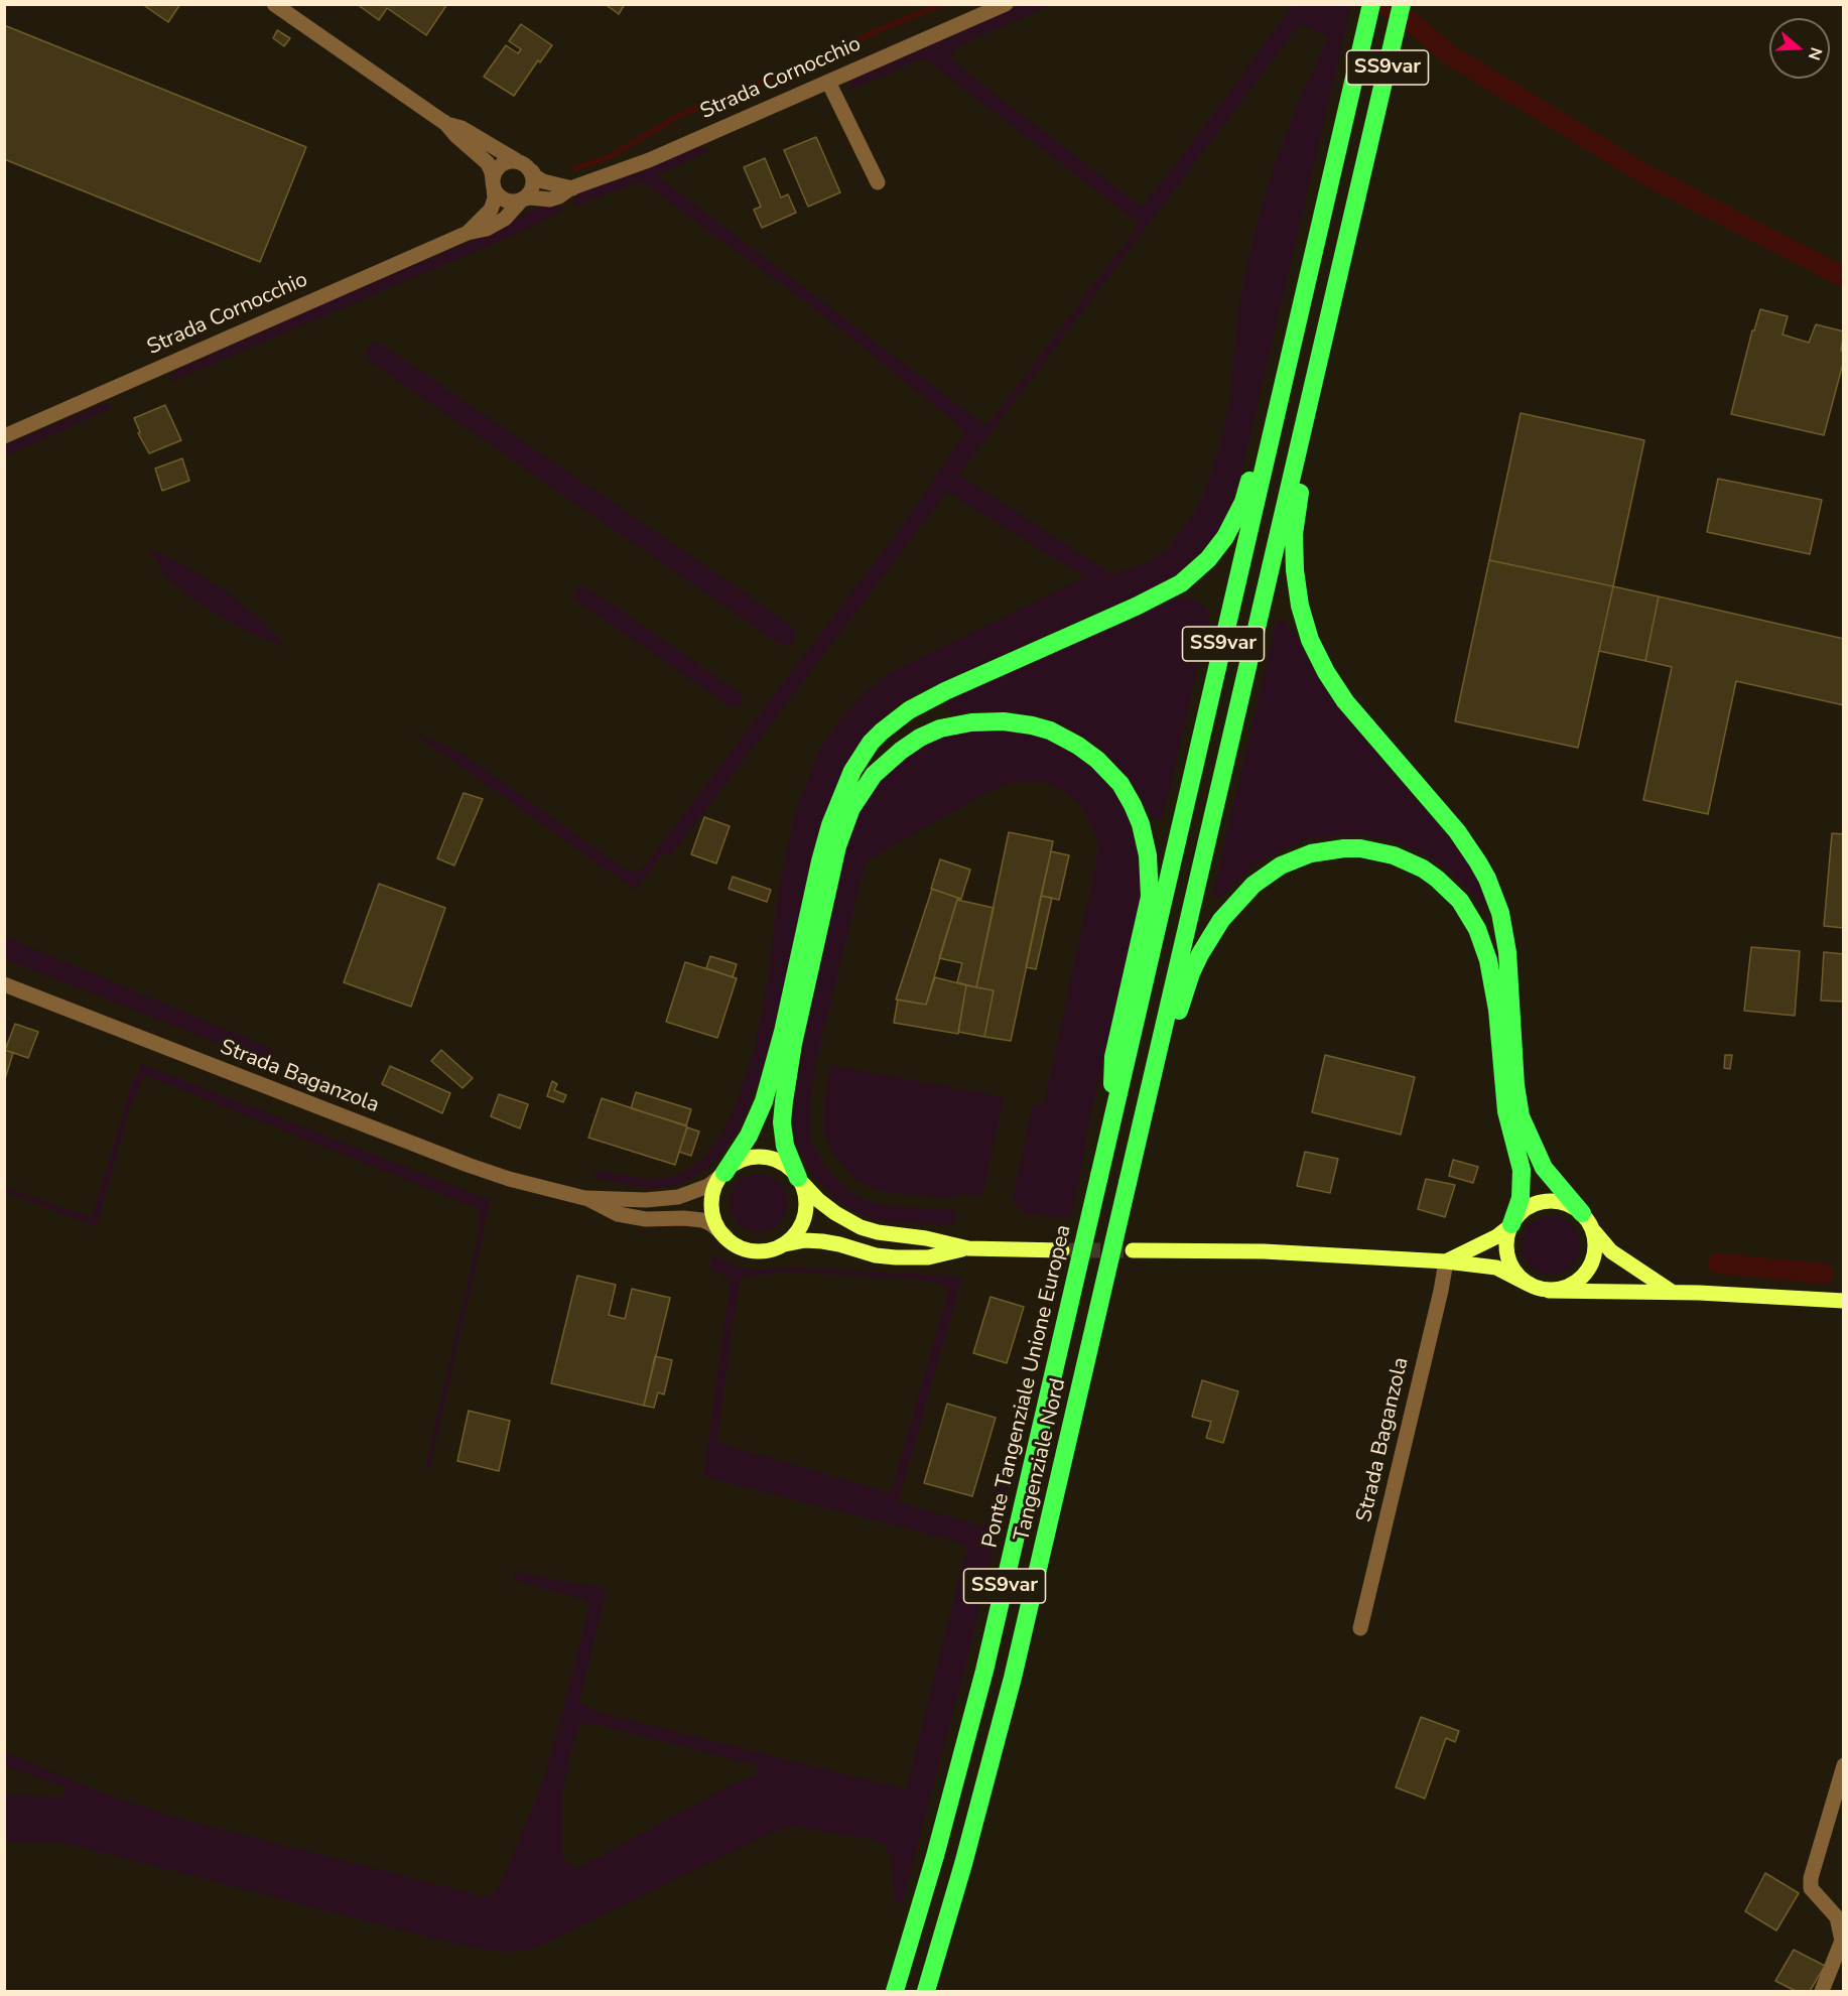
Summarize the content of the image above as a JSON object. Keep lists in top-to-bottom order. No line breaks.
{"streets":{"highway":["SS9var","Ponte Tangenziale Unione Europea","Tangenziale Nord"],"main road":["Strada Baganzola"],"street":["Strada Cornocchio"]},"crossings":[["SS9var","Ponte Tangenziale Unione Europea"],["SS9var","Tangenziale Nord"]],"north":"right"}
